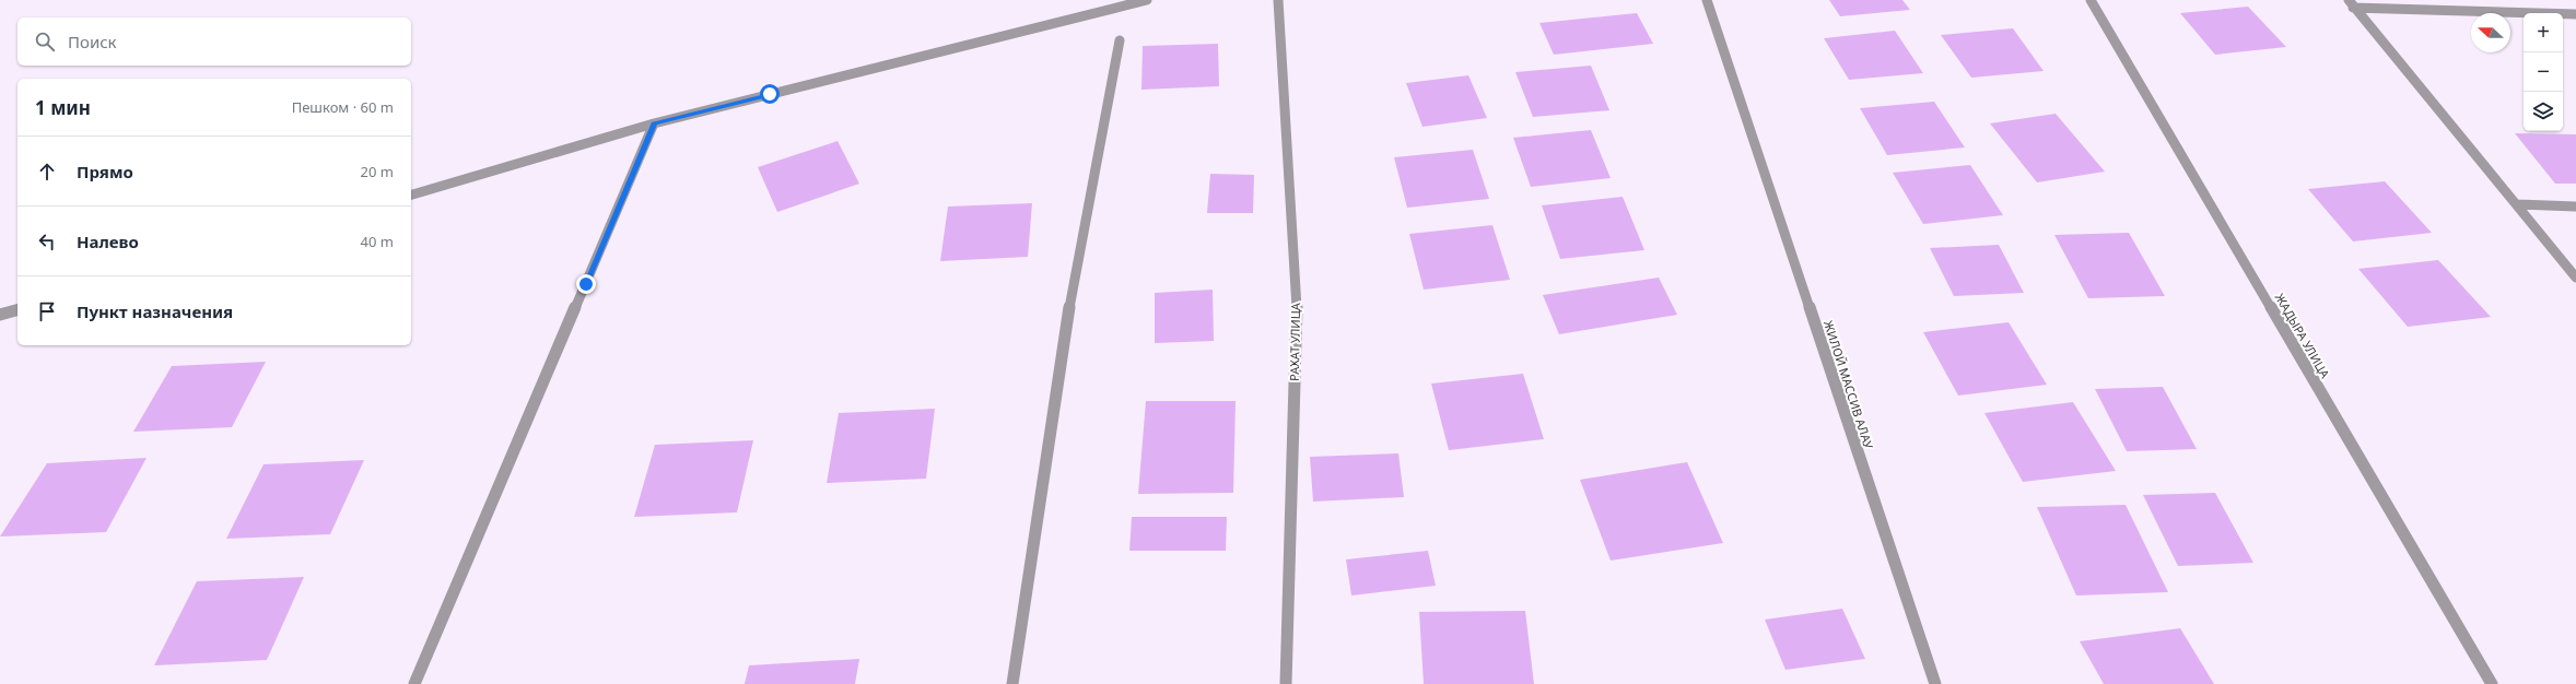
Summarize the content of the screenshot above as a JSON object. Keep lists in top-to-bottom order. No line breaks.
{"streets":{"street":["ЖАДЫРА УЛИЦА","РАХАТ УЛИЦА","ЖИЛОЙ МАССИВ АЛАУ"]},"north":"left","page":{"map_buttons":["+","−"],"search":"Поиск","heading":["1 мин","Пешком · 60 m"],"list":[["Прямо","20 m"],["Налево","40 m"],"Пункт назначения"]}}
